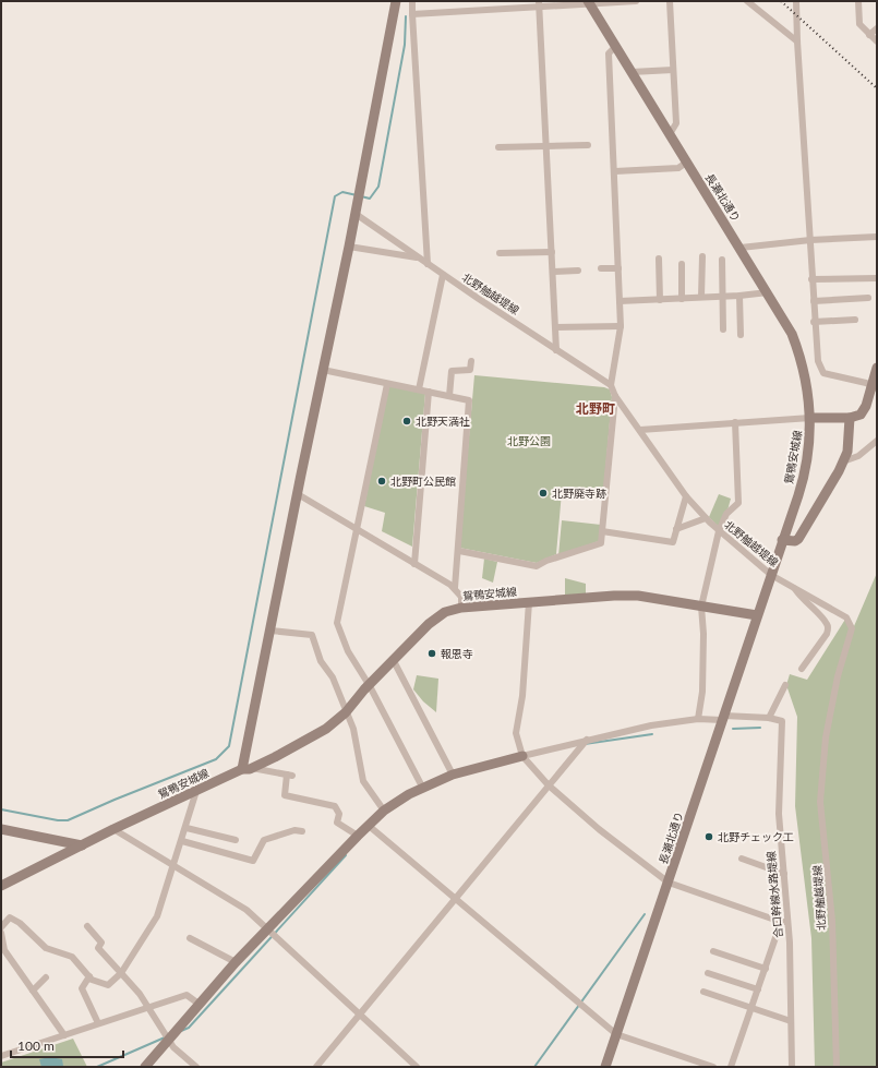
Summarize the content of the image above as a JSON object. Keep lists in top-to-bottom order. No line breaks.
{"streets":{"street":["長瀬北通り","北野舳越堤線","鴛鴨安城線","合口幹線水路堤線"]},"crossings":[["長瀬北通り","鴛鴨安城線"],["北野舳越堤線","鴛鴨安城線"]],"districts":["北野町"],"parks":["北野公園"],"places":["北野天満社","北野町公民館","北野廃寺跡","報恩寺","北野チェック工"],"scale_bar":"100 m"}
